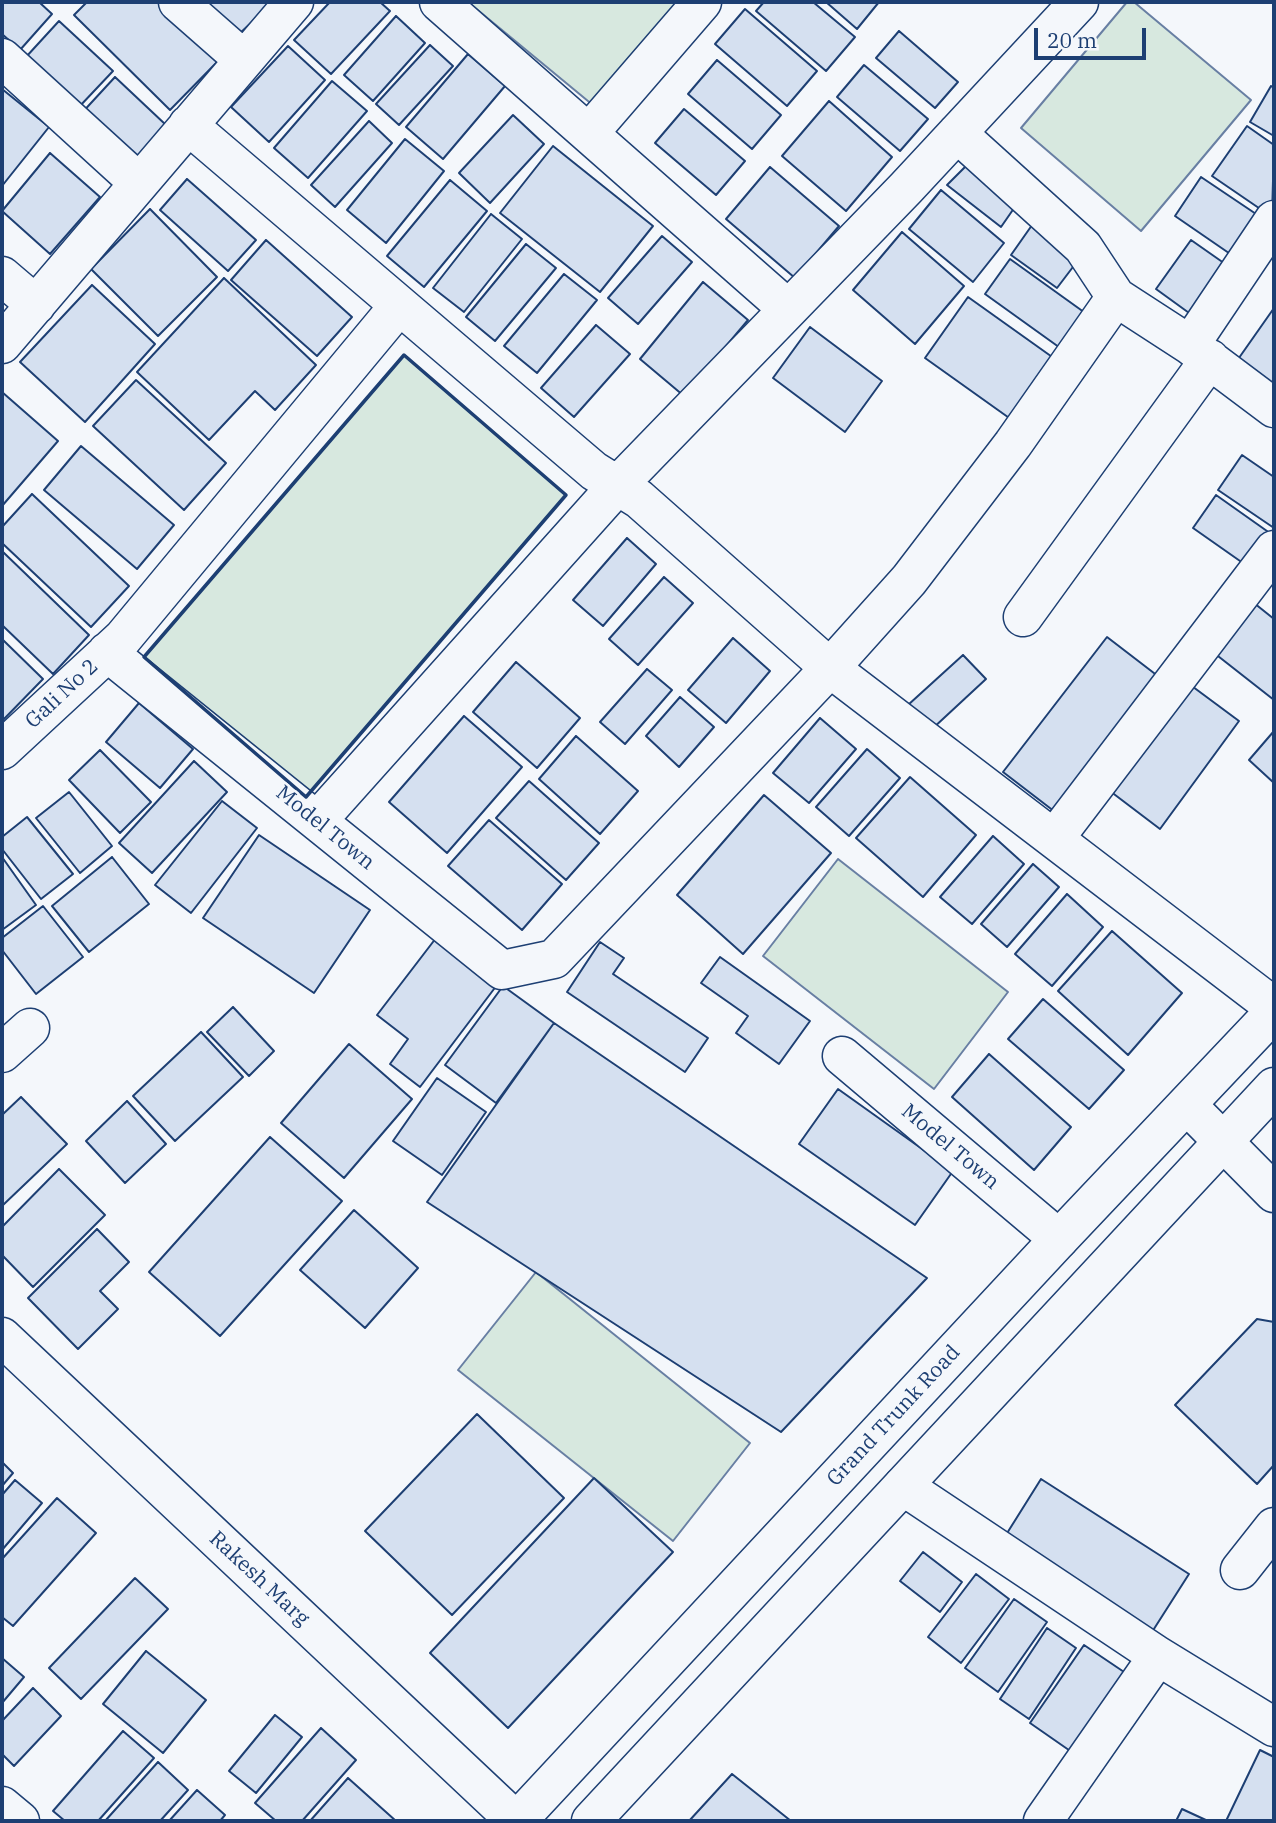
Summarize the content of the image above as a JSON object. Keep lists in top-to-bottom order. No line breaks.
{"streets":{"main road":["Gali No 2","Model Town","Grand Trunk Road","Rakesh Marg"]},"crossings":[["Gali No 2","Model Town"],["Model Town","Grand Trunk Road"],["Grand Trunk Road","Rakesh Marg"]],"scale_bar":"20 m"}
